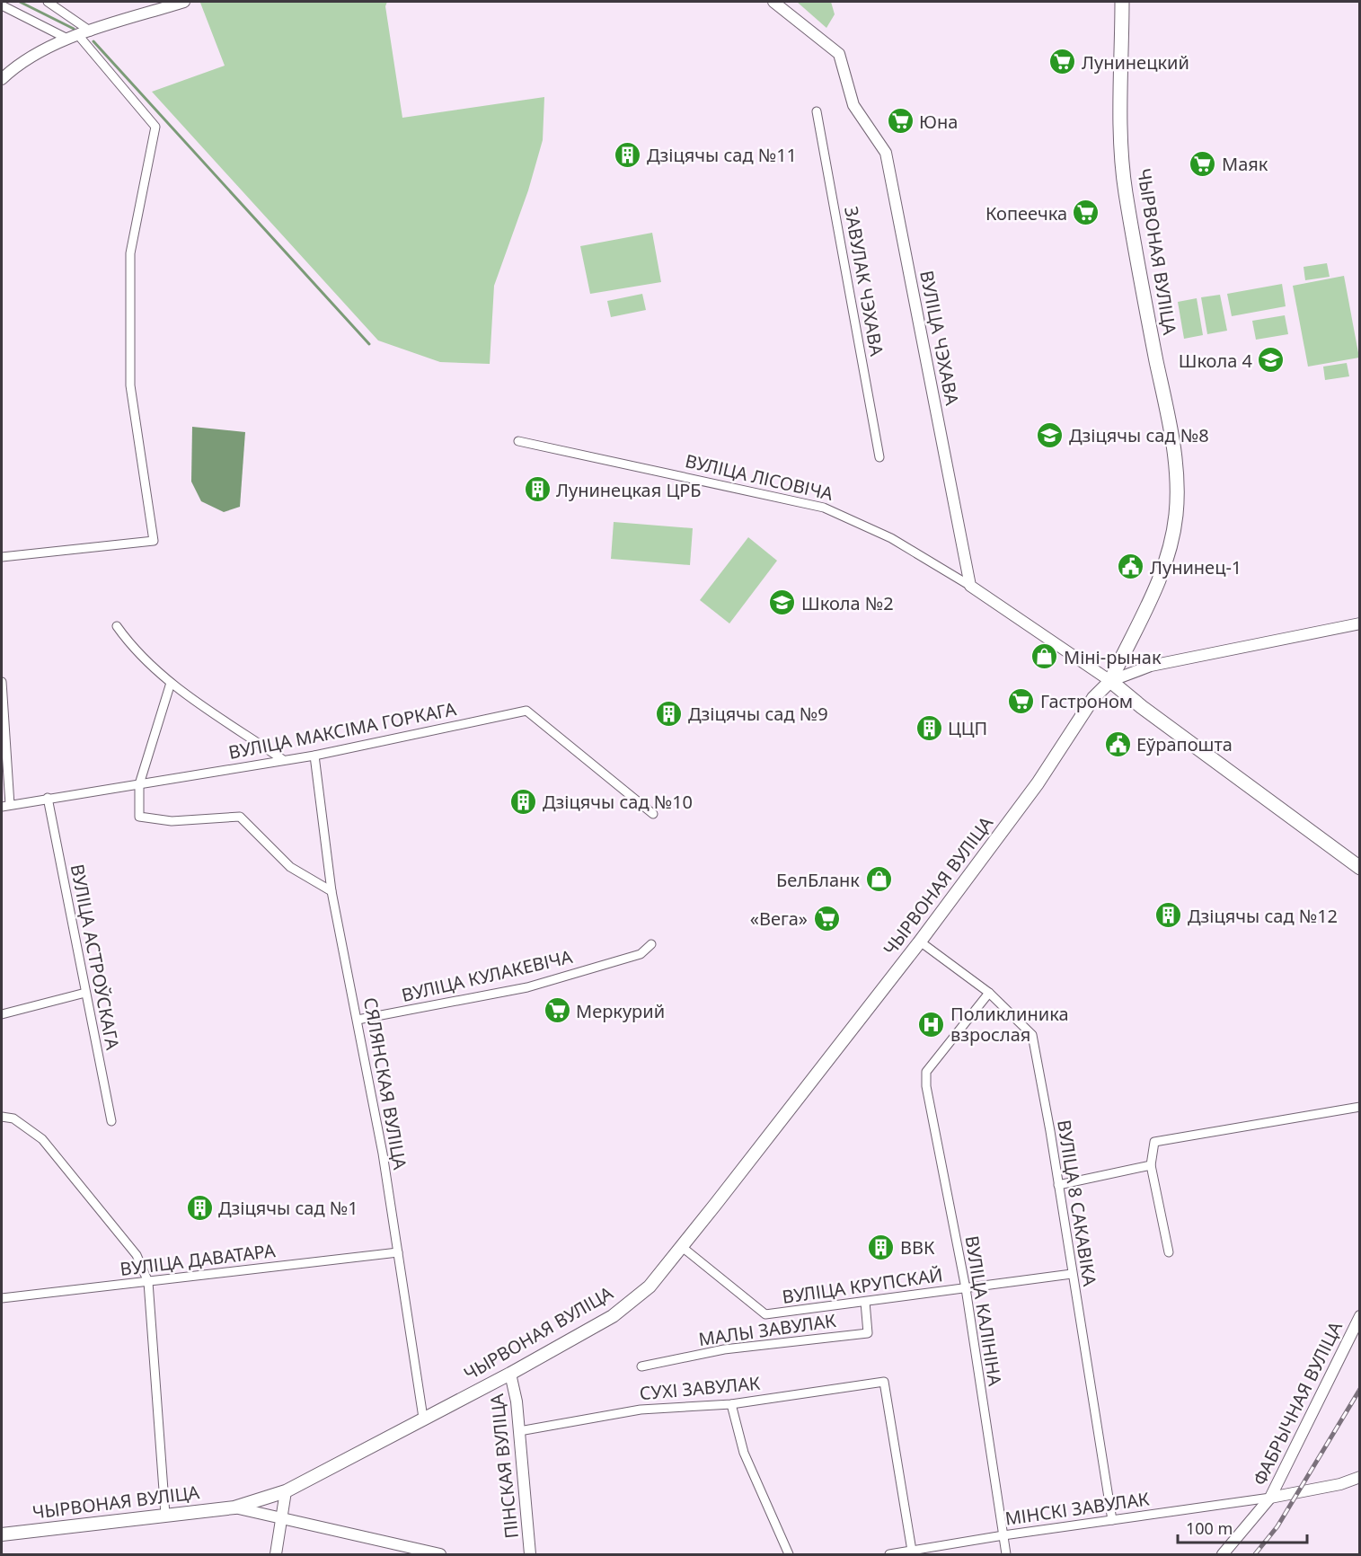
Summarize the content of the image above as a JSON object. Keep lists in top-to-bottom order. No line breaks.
{"streets":{"main road":["ЧЫРВОНАЯ ВУЛІЦА"],"street":["ЗАВУЛАК ЧЭХАВА","ВУЛІЦА ЧЭХАВА","ВУЛІЦА ЛІСОВІЧА","ВУЛІЦА МАКСІМА ГОРКАГА","ВУЛІЦА АСТРОЎСКАГА","ВУЛІЦА КУЛАКЕВІЧА","СЯЛЯНСКАЯ ВУЛІЦА","ВУЛІЦА 8 САКАВІКА","ВУЛІЦА ДАВАТАРА","ВУЛІЦА КРУПСКАЙ","ВУЛІЦА КАЛІНІНА","МАЛЫ ЗАВУЛАК","СУХІ ЗАВУЛАК","ФАБРЫЧНАЯ ВУЛІЦА","ПІНСКАЯ ВУЛІЦА","МІНСКІ ЗАВУЛАК"]},"crossings":[["ЧЫРВОНАЯ ВУЛІЦА","ВУЛІЦА ЛІСОВІЧА"],["ЧЫРВОНАЯ ВУЛІЦА","СЯЛЯНСКАЯ ВУЛІЦА"],["ЧЫРВОНАЯ ВУЛІЦА","ВУЛІЦА 8 САКАВІКА"],["ЧЫРВОНАЯ ВУЛІЦА","ВУЛІЦА КРУПСКАЙ"],["ЧЫРВОНАЯ ВУЛІЦА","ПІНСКАЯ ВУЛІЦА"],["ВУЛІЦА ЧЭХАВА","ВУЛІЦА ЛІСОВІЧА"],["ВУЛІЦА МАКСІМА ГОРКАГА","ВУЛІЦА АСТРОЎСКАГА"],["ВУЛІЦА МАКСІМА ГОРКАГА","СЯЛЯНСКАЯ ВУЛІЦА"],["ВУЛІЦА КУЛАКЕВІЧА","СЯЛЯНСКАЯ ВУЛІЦА"],["СЯЛЯНСКАЯ ВУЛІЦА","ВУЛІЦА ДАВАТАРА"],["ВУЛІЦА 8 САКАВІКА","ВУЛІЦА КРУПСКАЙ"],["ВУЛІЦА 8 САКАВІКА","ВУЛІЦА КАЛІНІНА"],["ВУЛІЦА 8 САКАВІКА","МІНСКІ ЗАВУЛАК"],["ВУЛІЦА КРУПСКАЙ","ВУЛІЦА КАЛІНІНА"],["ВУЛІЦА КРУПСКАЙ","МАЛЫ ЗАВУЛАК"],["ВУЛІЦА КАЛІНІНА","МІНСКІ ЗАВУЛАК"],["СУХІ ЗАВУЛАК","ПІНСКАЯ ВУЛІЦА"],["СУХІ ЗАВУЛАК","МІНСКІ ЗАВУЛАК"],["ФАБРЫЧНАЯ ВУЛІЦА","МІНСКІ ЗАВУЛАК"]],"places":{"supermarket":["Лунинецкий","Юна","Маяк","Копеечка","Гастроном","«Вега»","Меркурий"],"building":["Дзіцячы сад №11","Лунинецкая ЦРБ","Дзіцячы сад №9","ЦЦП","Дзіцячы сад №10","Дзіцячы сад №12","Дзіцячы сад №1","ВВК"],"school or university":["Школа 4","Дзіцячы сад №8","Школа №2"],"public building":["Лунинец-1","Еўрапошта"],"shop":["Міні-рынак","БелБланк"],"hospital":["Поликлиника взрослая"]},"scale_bar":"100 m"}
